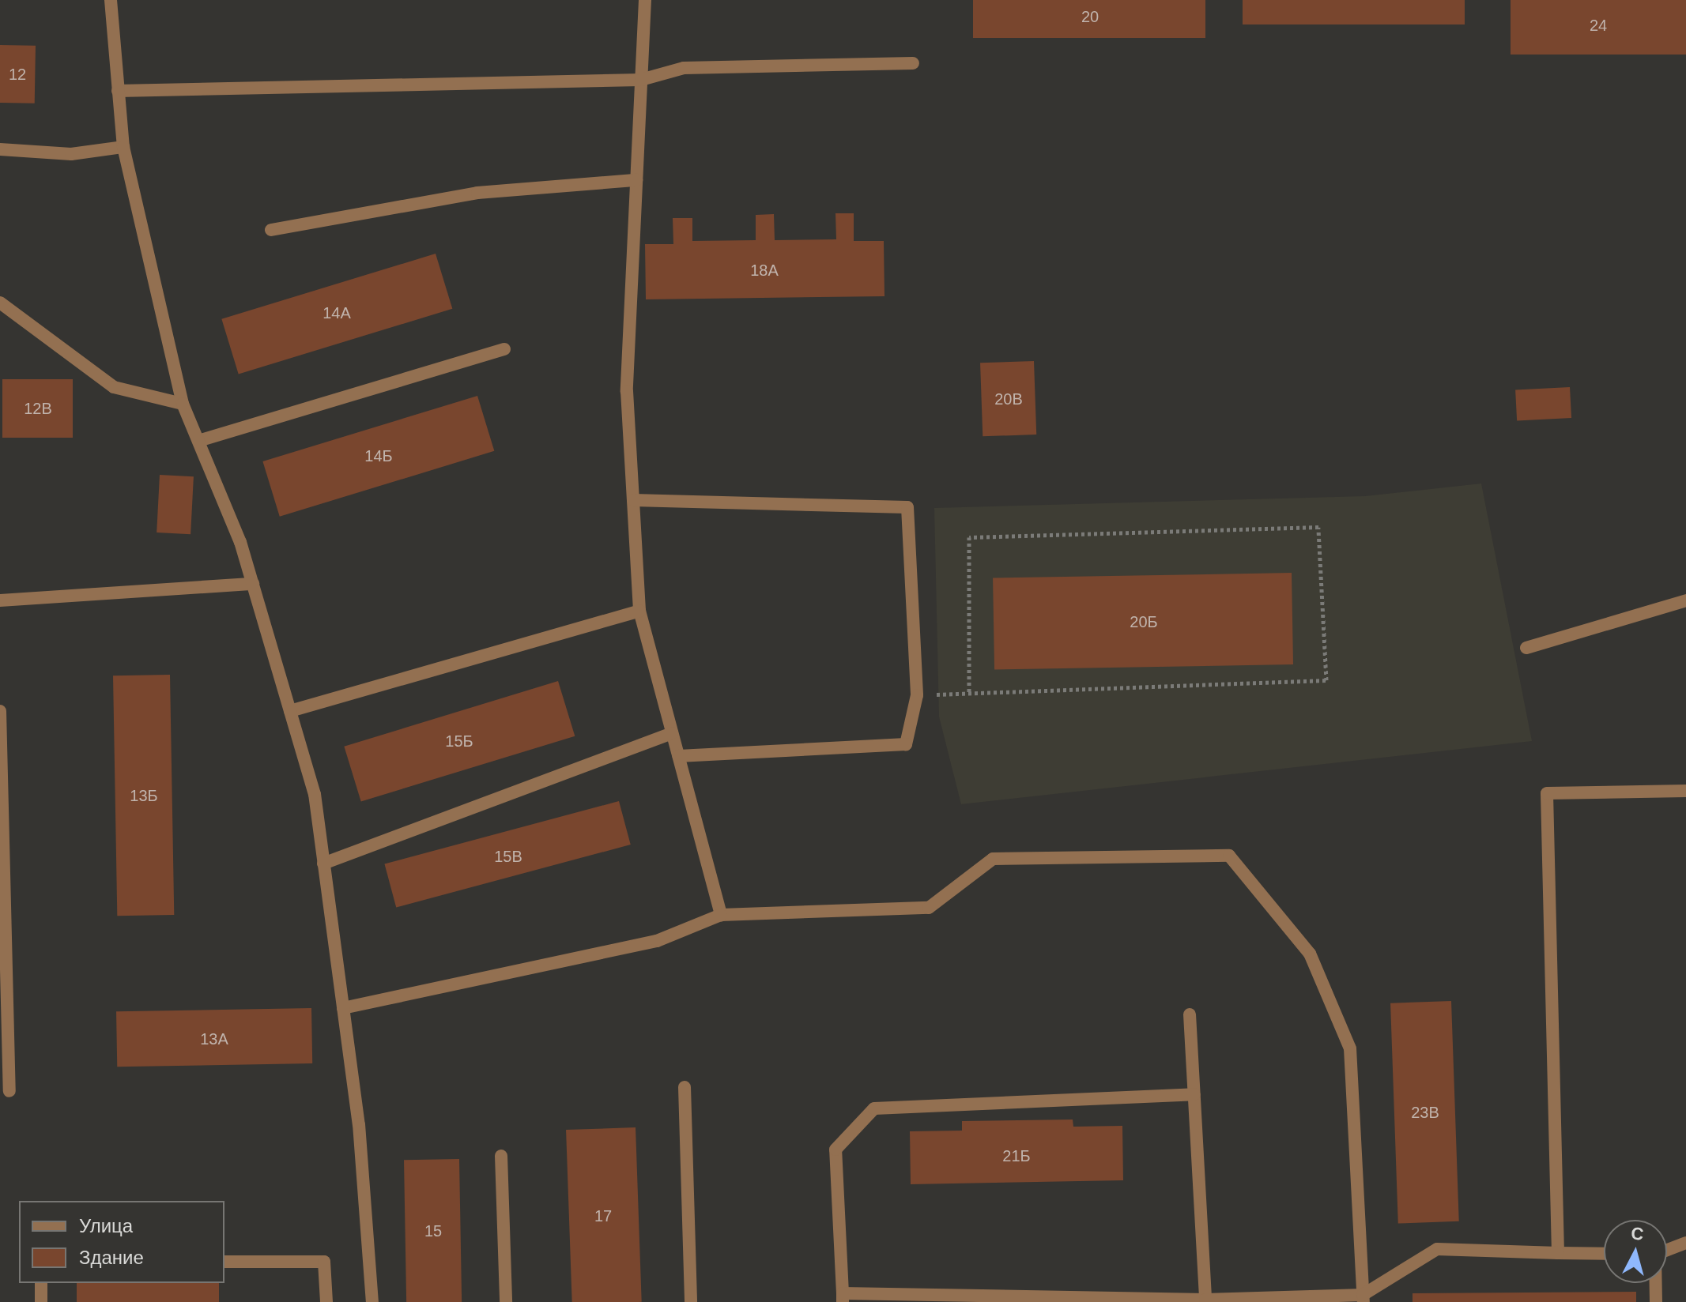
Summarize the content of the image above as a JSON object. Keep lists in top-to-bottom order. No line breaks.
{"house_numbers":["20","24","12","18А","14А","20В","12В","14Б","20Б","15Б","13Б","15В","13А","23В","21Б","17","15"],"legend":["Улица","Здание"],"north":"top"}
